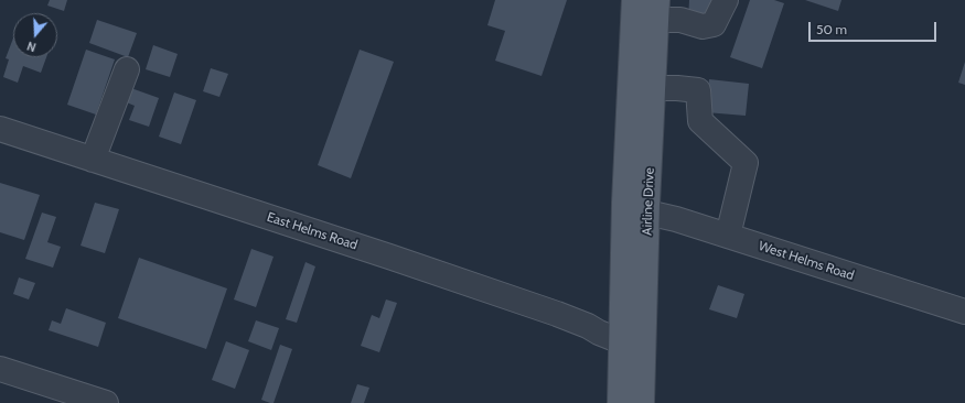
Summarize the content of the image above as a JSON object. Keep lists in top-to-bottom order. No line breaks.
{"streets":{"main road":["Airline Drive"],"street":["East Helms Road","West Helms Road"]},"crossings":[["Airline Drive","East Helms Road"],["Airline Drive","West Helms Road"]],"scale_bar":"50 m","north":"bottom"}
